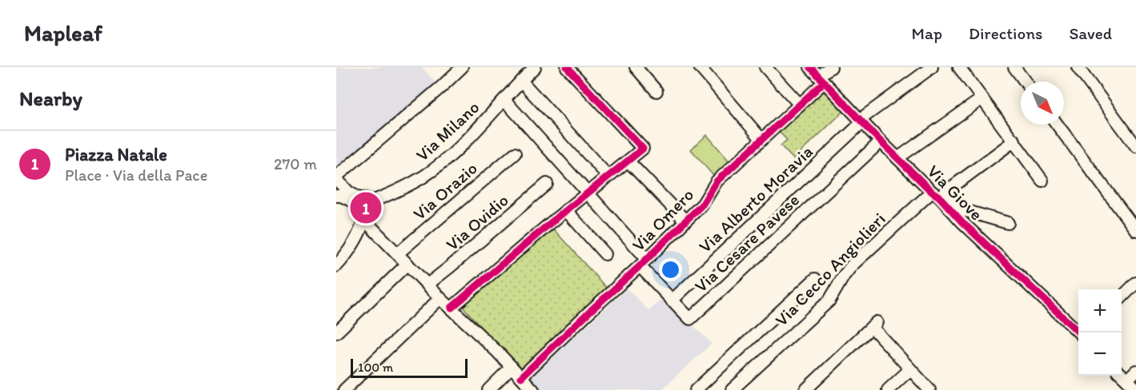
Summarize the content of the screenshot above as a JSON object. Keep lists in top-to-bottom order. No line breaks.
{"streets":{"street":["Via Milano","Via Orazio","Via Giove","Via Alberto Moravia","Via Omero","Via Ovidio","Via Cesare Pavese","Via Cecco Angiolieri"]},"crossings":[["Via Milano","Via Cesare Pavese"],["Via Giove","Via Alberto Moravia"],["Via Giove","Via Omero"],["Via Giove","Via Cesare Pavese"],["Via Giove","Via Cecco Angiolieri"],["Via Alberto Moravia","Via Cesare Pavese"],["Via Omero","Via Cesare Pavese"]],"scale_bar":"100 m","north":"bottom right","page":{"header":"Mapleaf","nav":["Map","Directions","Saved"],"heading":"Nearby","list":[{"mark":"1","name":"Piazza Natale","note":"Place · Via della Pace","value":"270 m"}],"pins":"1","map_buttons":["+","−"],"scale":"100 m"}}
